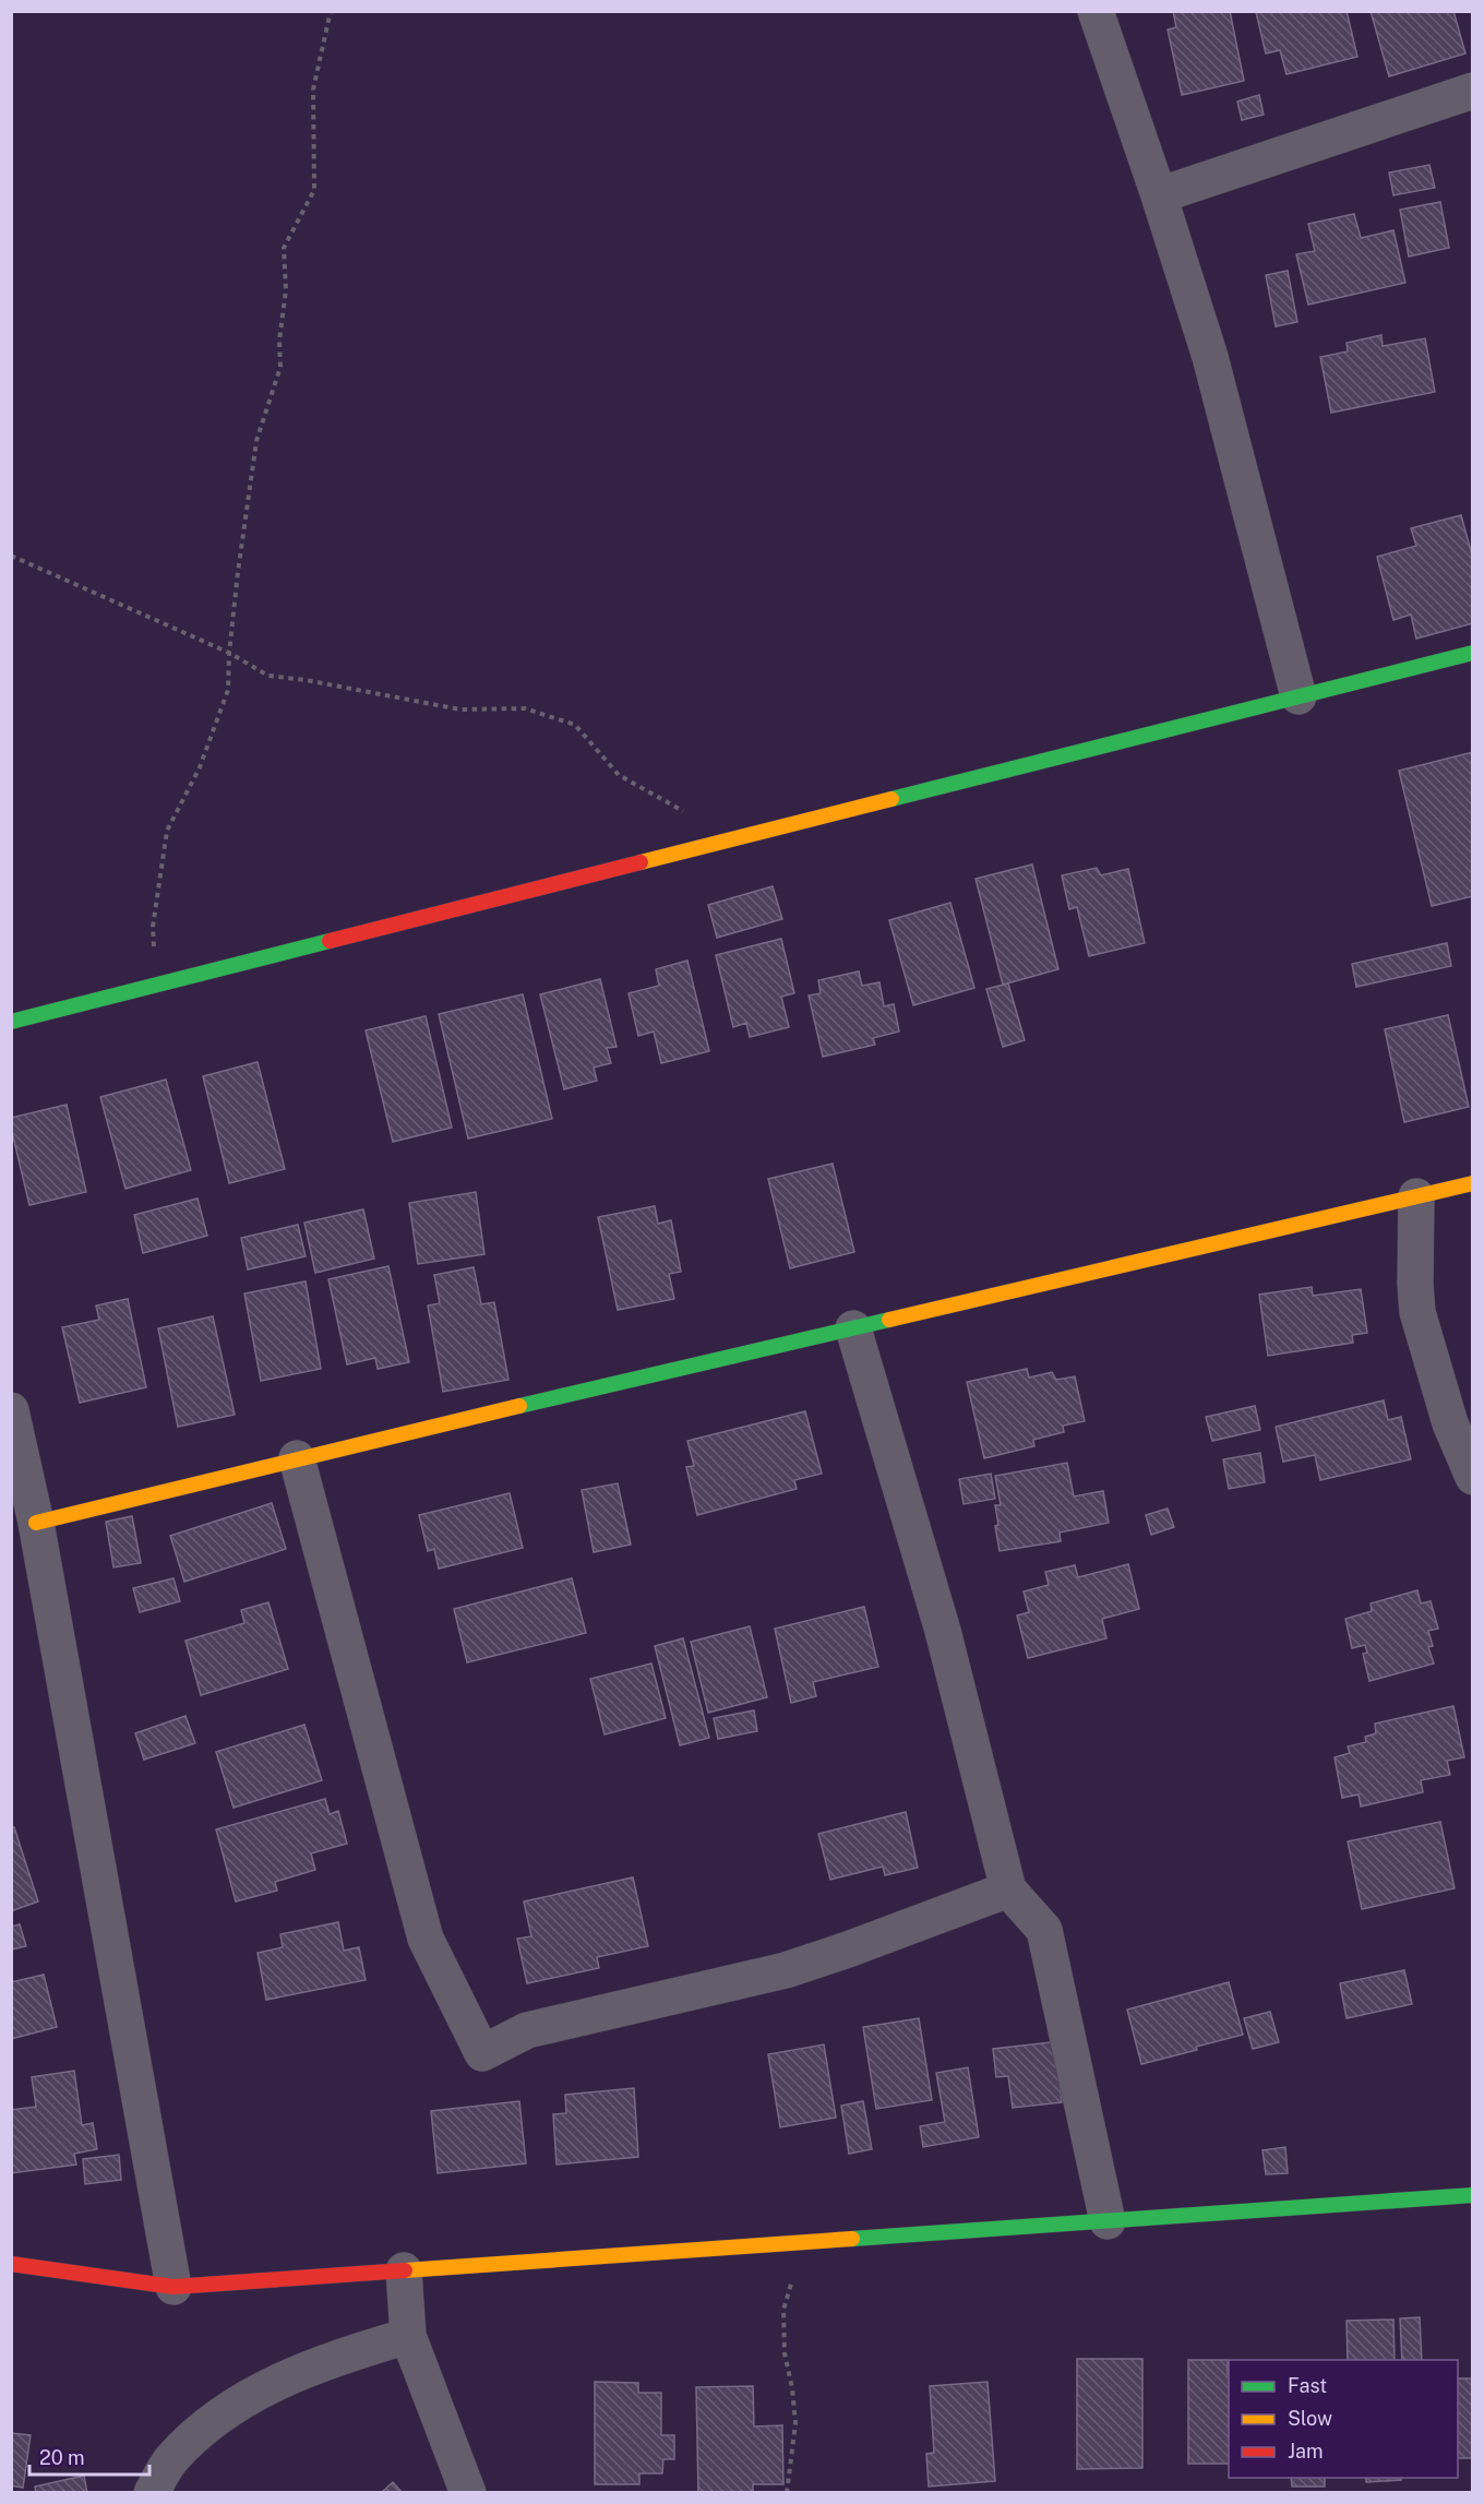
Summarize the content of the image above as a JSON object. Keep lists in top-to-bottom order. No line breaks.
{"legend":["Fast","Slow","Jam"],"scale_bar":"20 m"}
